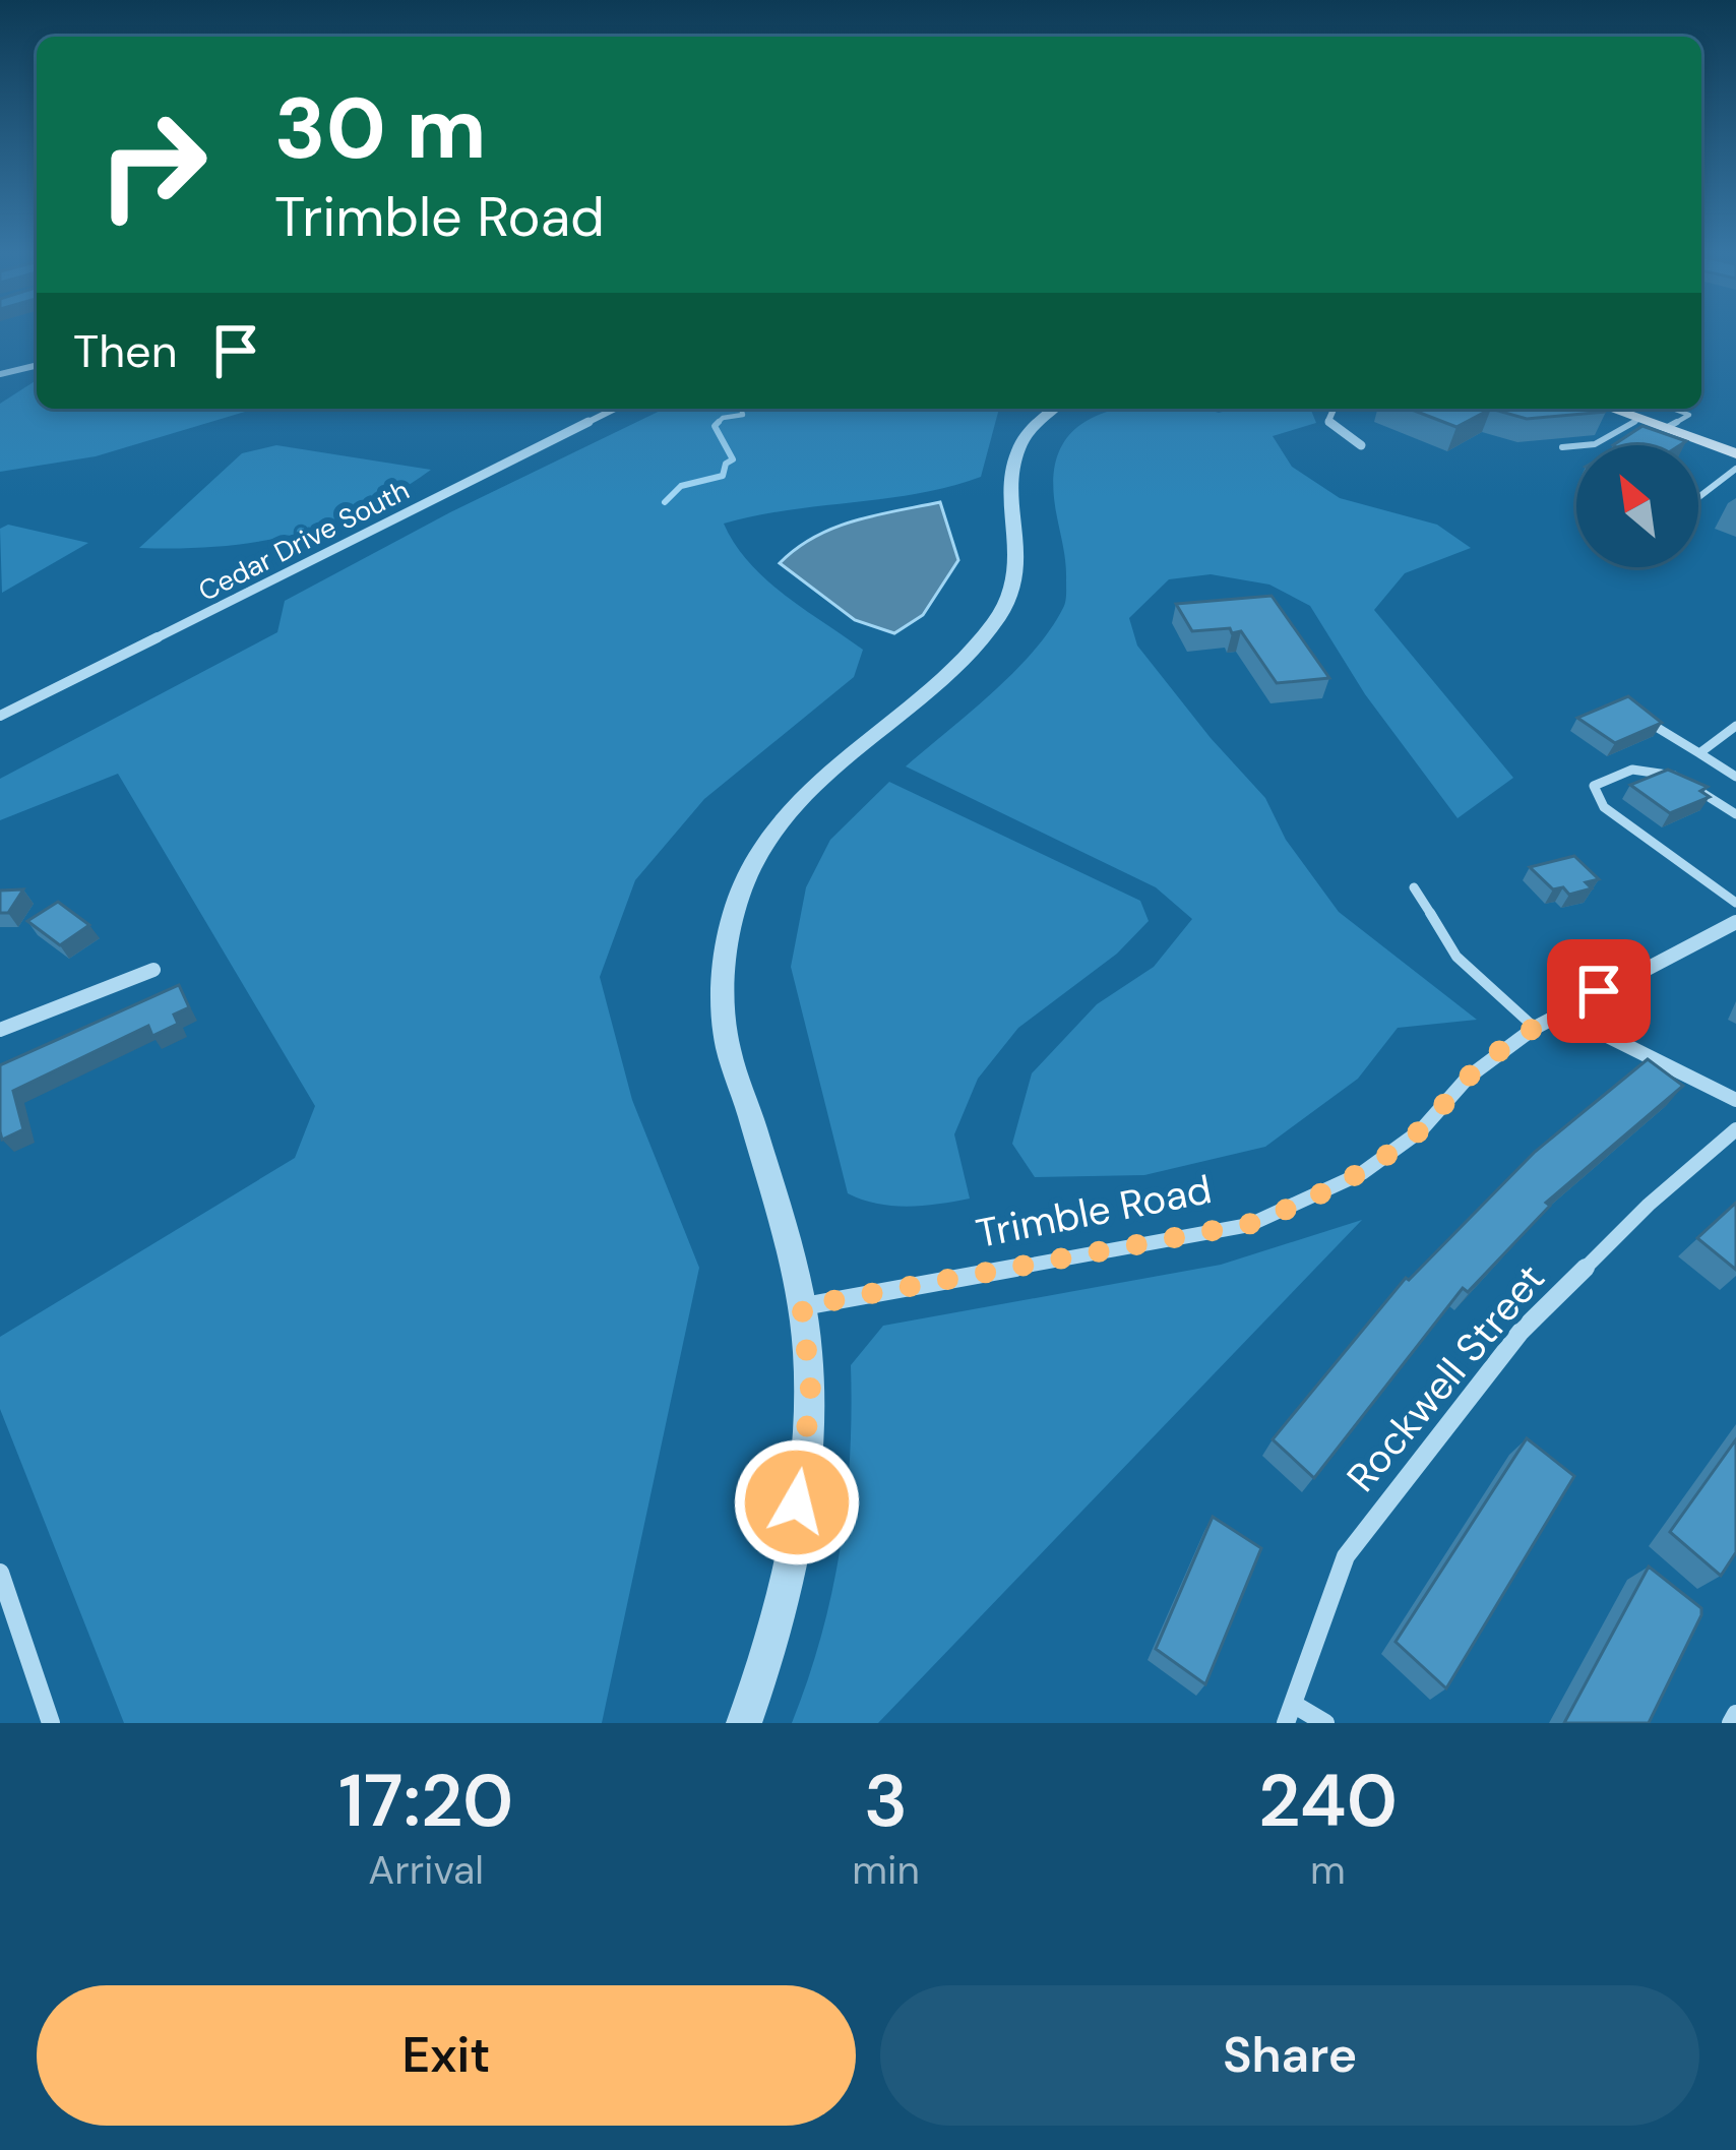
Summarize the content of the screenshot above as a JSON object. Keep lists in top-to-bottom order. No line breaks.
{"streets":{"street":["Cedar Drive South","Trimble Road","Rockwell Street"]},"north":"top left","page":{"turn":["30 m","Trimble Road"],"then":"Then","eta":["17:20","Arrival","3","min","240","m"],"buttons":["Exit","Share"]}}
